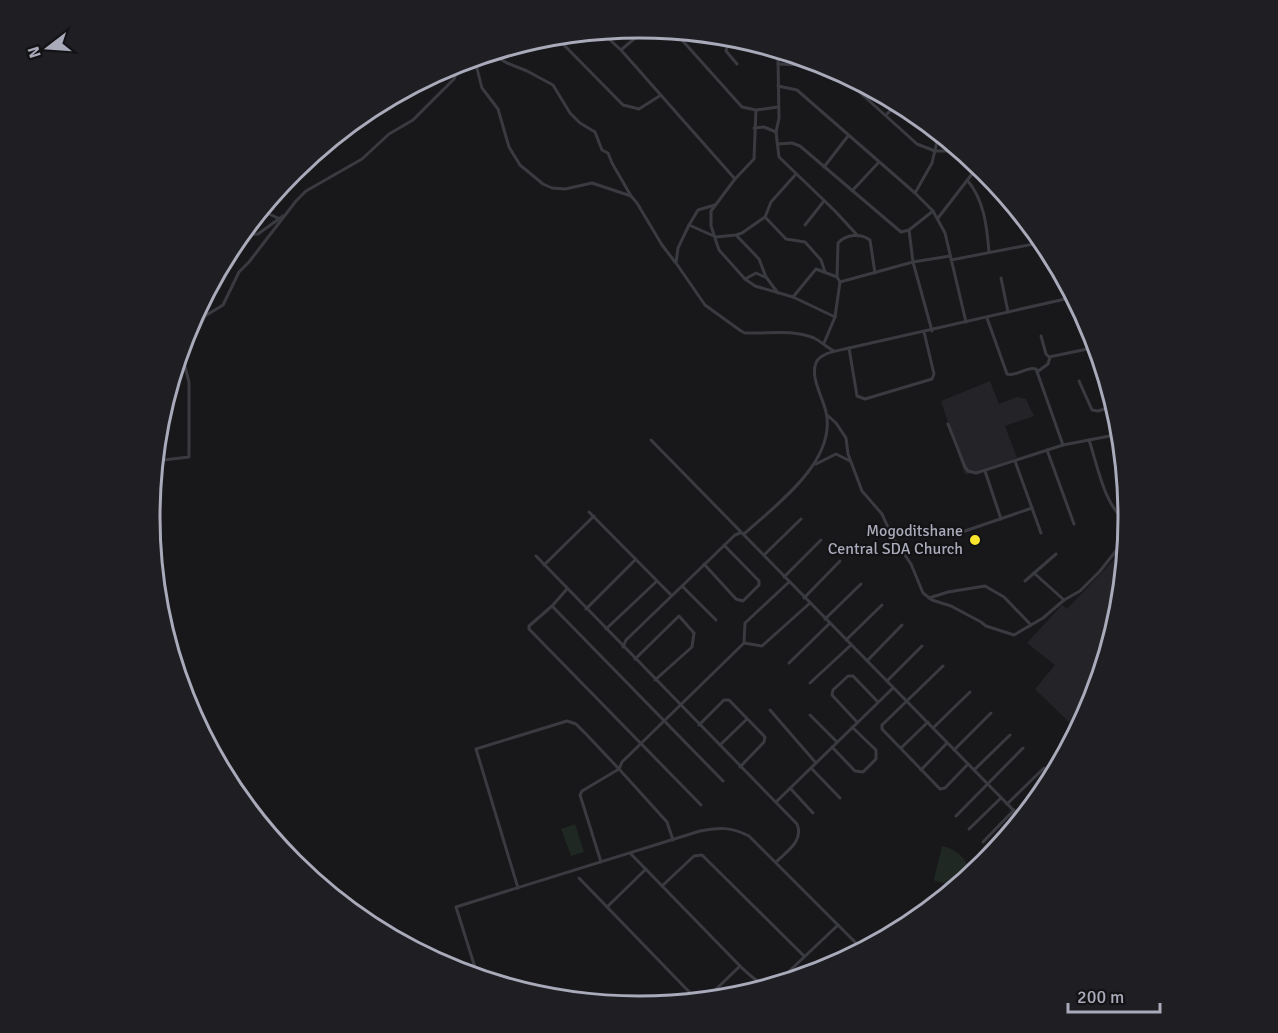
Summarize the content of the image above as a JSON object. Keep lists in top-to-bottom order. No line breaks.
{"places":["Mogoditshane Central SDA Church"],"scale_bar":"200 m","north":"left"}
